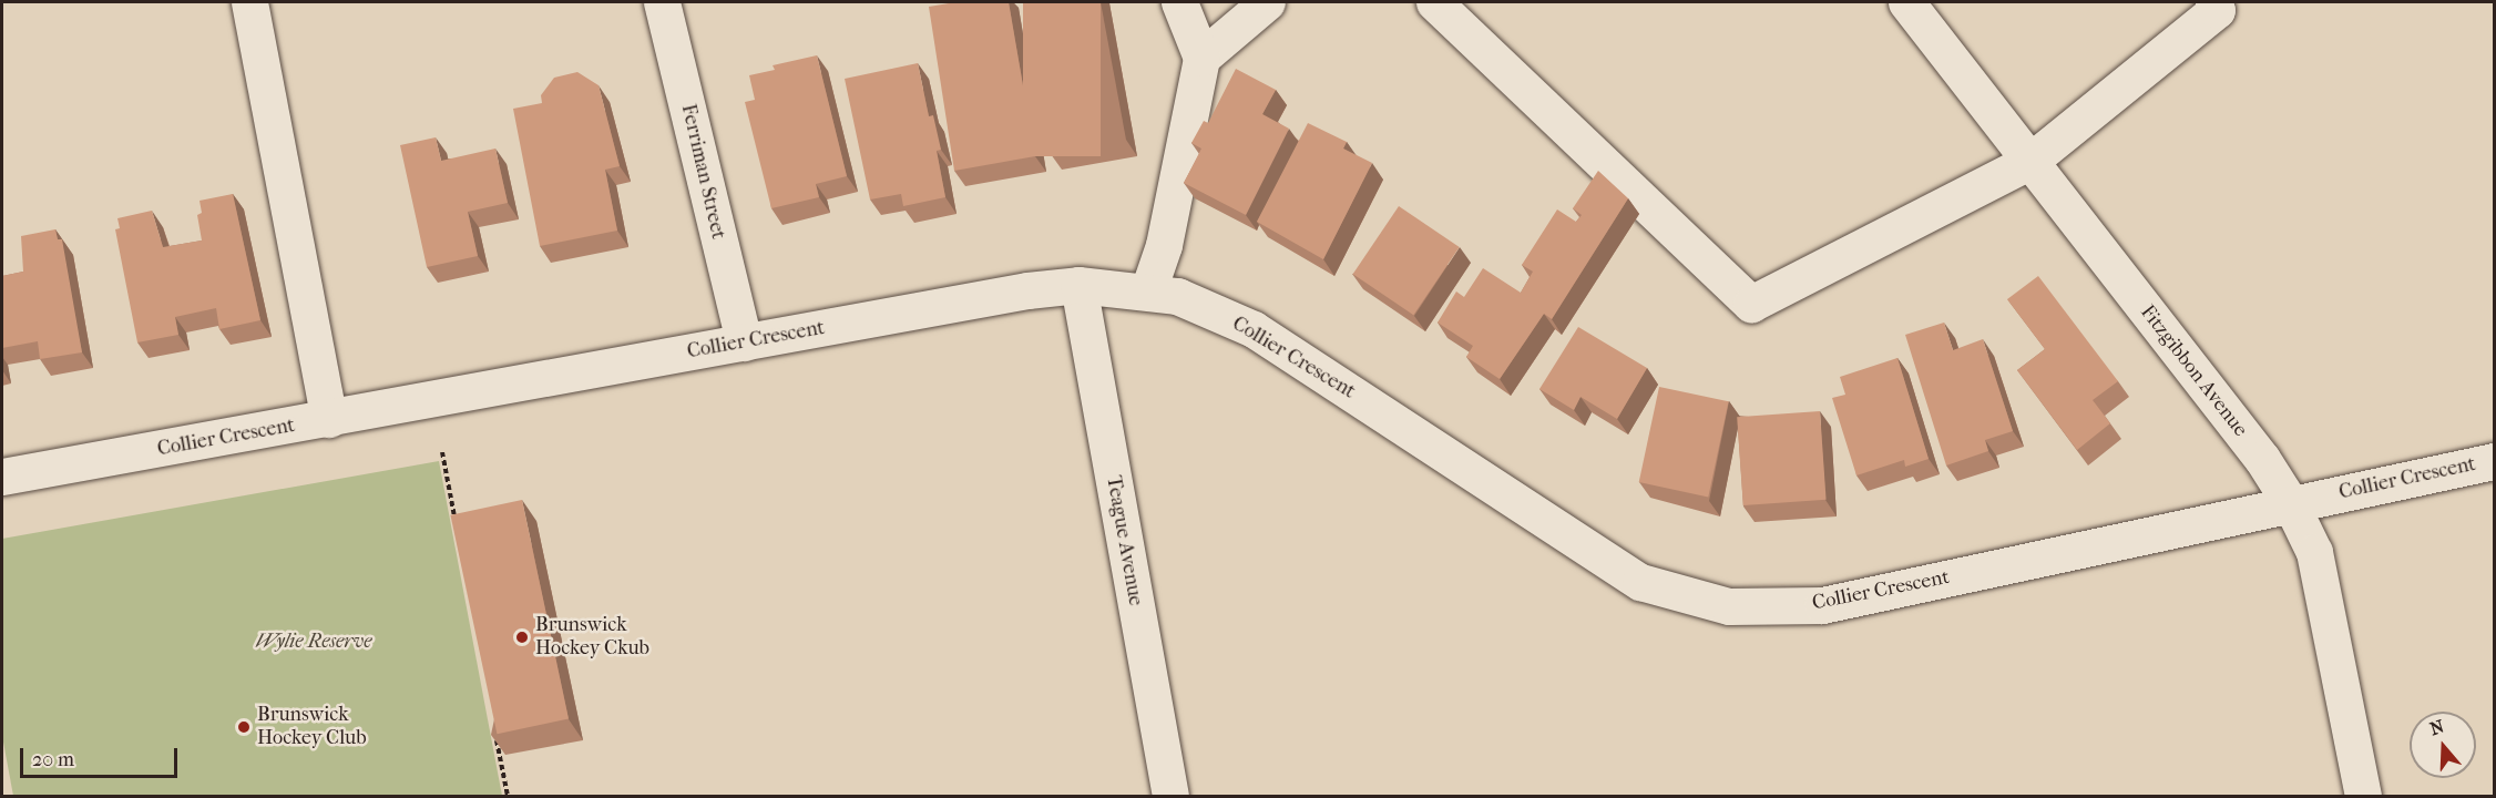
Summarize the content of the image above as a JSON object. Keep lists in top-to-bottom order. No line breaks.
{"streets":{"street":["Ferriman Street","Collier Crescent","Fitzgibbon Avenue","Teague Avenue"]},"crossings":[["Ferriman Street","Collier Crescent"],["Collier Crescent","Fitzgibbon Avenue"],["Collier Crescent","Teague Avenue"]],"parks":["Wylie Reserve"],"places":["Brunswick Hockey Ckub","Brunswick Hockey Club"],"scale_bar":"20 m","north":"top"}
